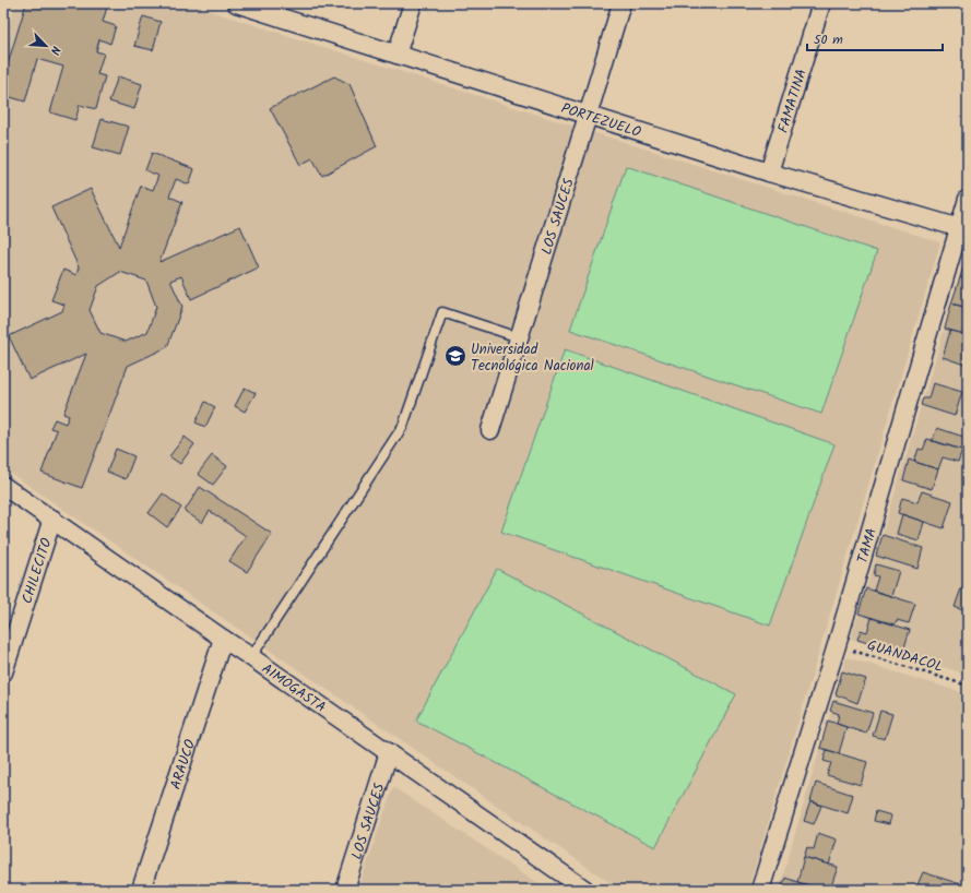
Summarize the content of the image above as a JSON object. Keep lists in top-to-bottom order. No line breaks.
{"streets":{"street":["FAMATINA","PORTEZUELO","LOS SAUCES","TAMA","CHILECITO","AIMOGASTA","ARAUCO"],"path":["GUANDACOL"]},"crossings":[["FAMATINA","PORTEZUELO"],["PORTEZUELO","LOS SAUCES"],["PORTEZUELO","TAMA"],["LOS SAUCES","AIMOGASTA"],["TAMA","GUANDACOL"],["CHILECITO","AIMOGASTA"],["AIMOGASTA","ARAUCO"]],"places":{"school or university":["Universidad Tecnológica Nacional"]},"scale_bar":"50 m","north":"bottom right"}
